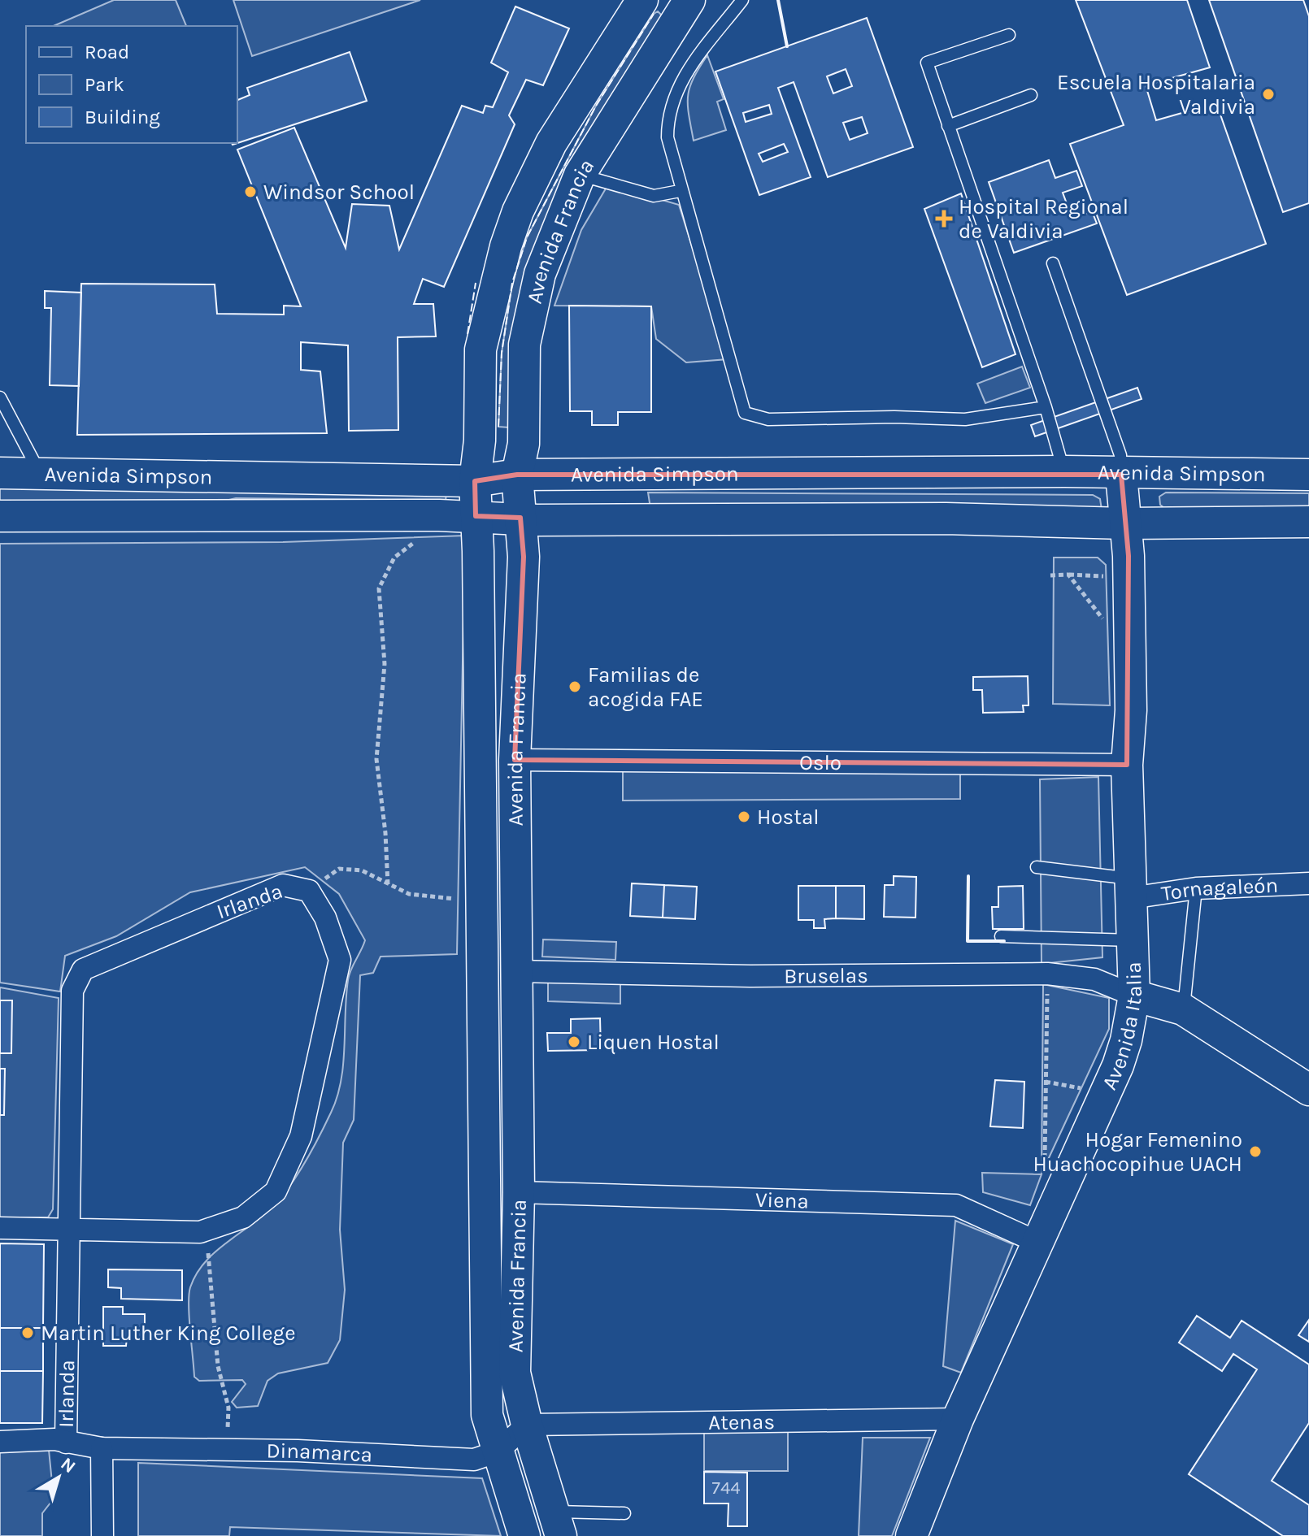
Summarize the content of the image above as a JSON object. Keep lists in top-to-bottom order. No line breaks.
{"streets":{"main road":["Avenida Francia","Avenida Simpson","Avenida Italia"],"street":["Oslo","Tornagaleón","Irlanda","Bruselas","Viena","Atenas","Dinamarca"]},"crossings":[["Avenida Francia","Avenida Simpson"],["Avenida Francia","Oslo"],["Avenida Francia","Bruselas"],["Avenida Francia","Viena"],["Avenida Francia","Atenas"],["Avenida Francia","Dinamarca"],["Avenida Simpson","Avenida Italia"],["Oslo","Avenida Italia"],["Tornagaleón","Avenida Italia"],["Irlanda","Dinamarca"],["Bruselas","Avenida Italia"],["Avenida Italia","Viena"],["Avenida Italia","Atenas"],["Atenas","Dinamarca"]],"places":{"other":["Escuela Hospitalaria Valdivia","Windsor School","Familias de acogida FAE","Hostal","Liquen Hostal","Hogar Femenino Huachocopihue UACH","Martin Luther King College"],"health":["Hospital Regional de Valdivia"]},"house_numbers":["744"],"legend":["Road","Park","Building"],"north":"top right"}
